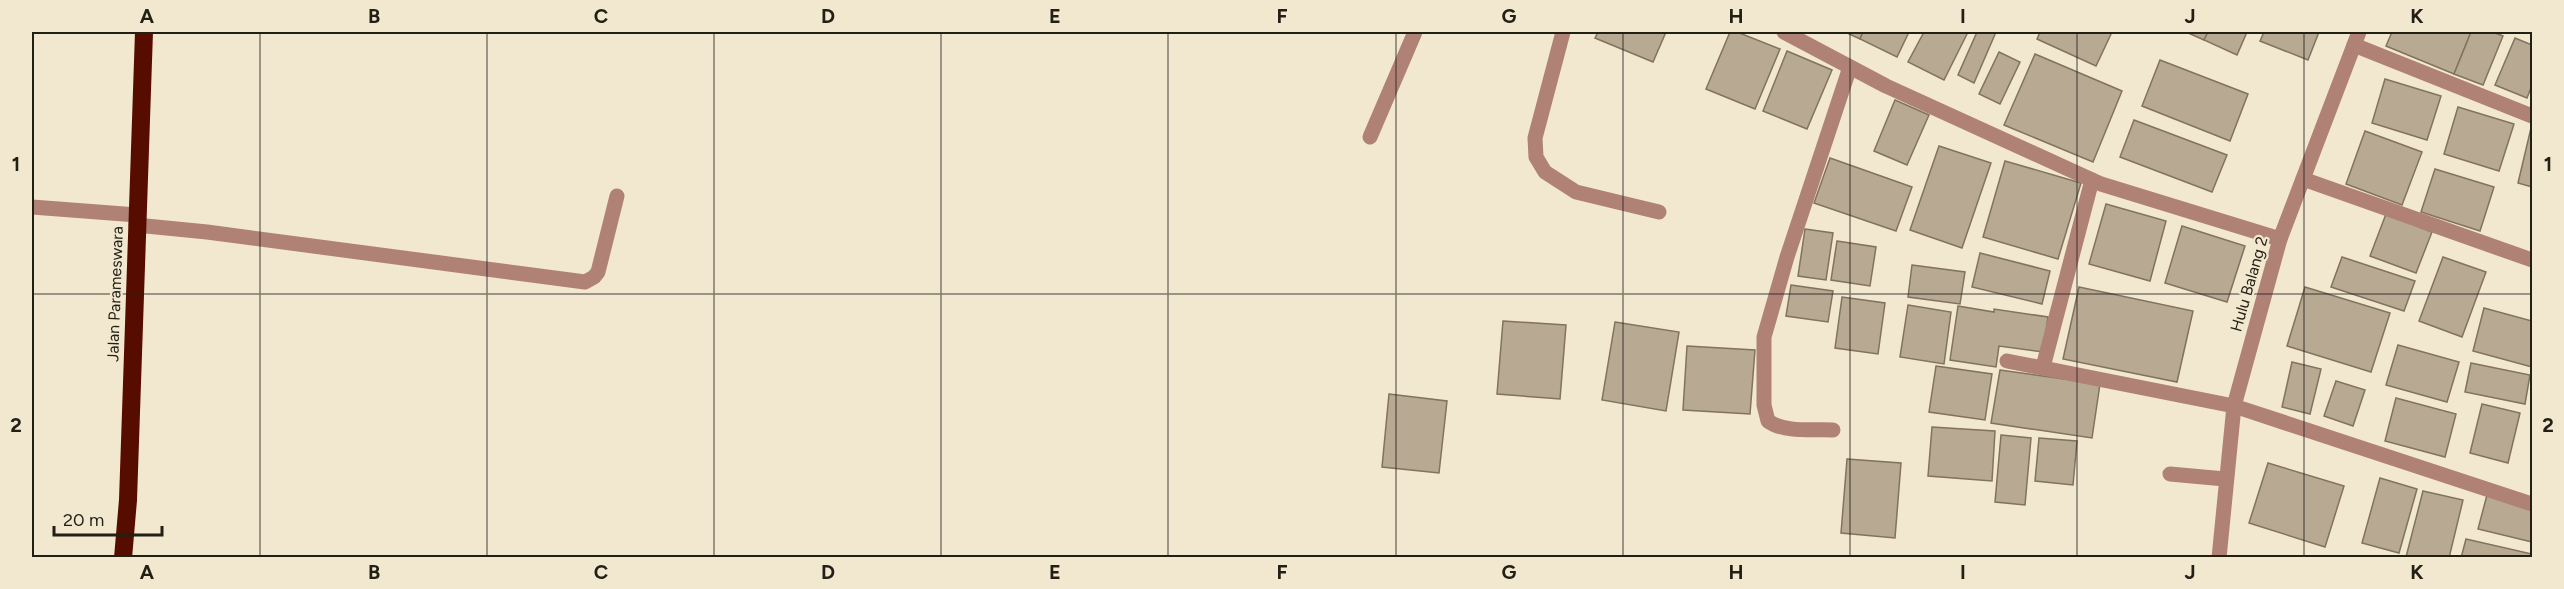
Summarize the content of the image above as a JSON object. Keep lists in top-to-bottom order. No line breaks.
{"streets":{"highway":["Jalan Parameswara"],"street":["Hulu Balang 2"]},"scale_bar":"20 m","grid":{"columns":["A","B","C","D","E","F","G","H","I","J","K"],"rows":["1","2"]}}
